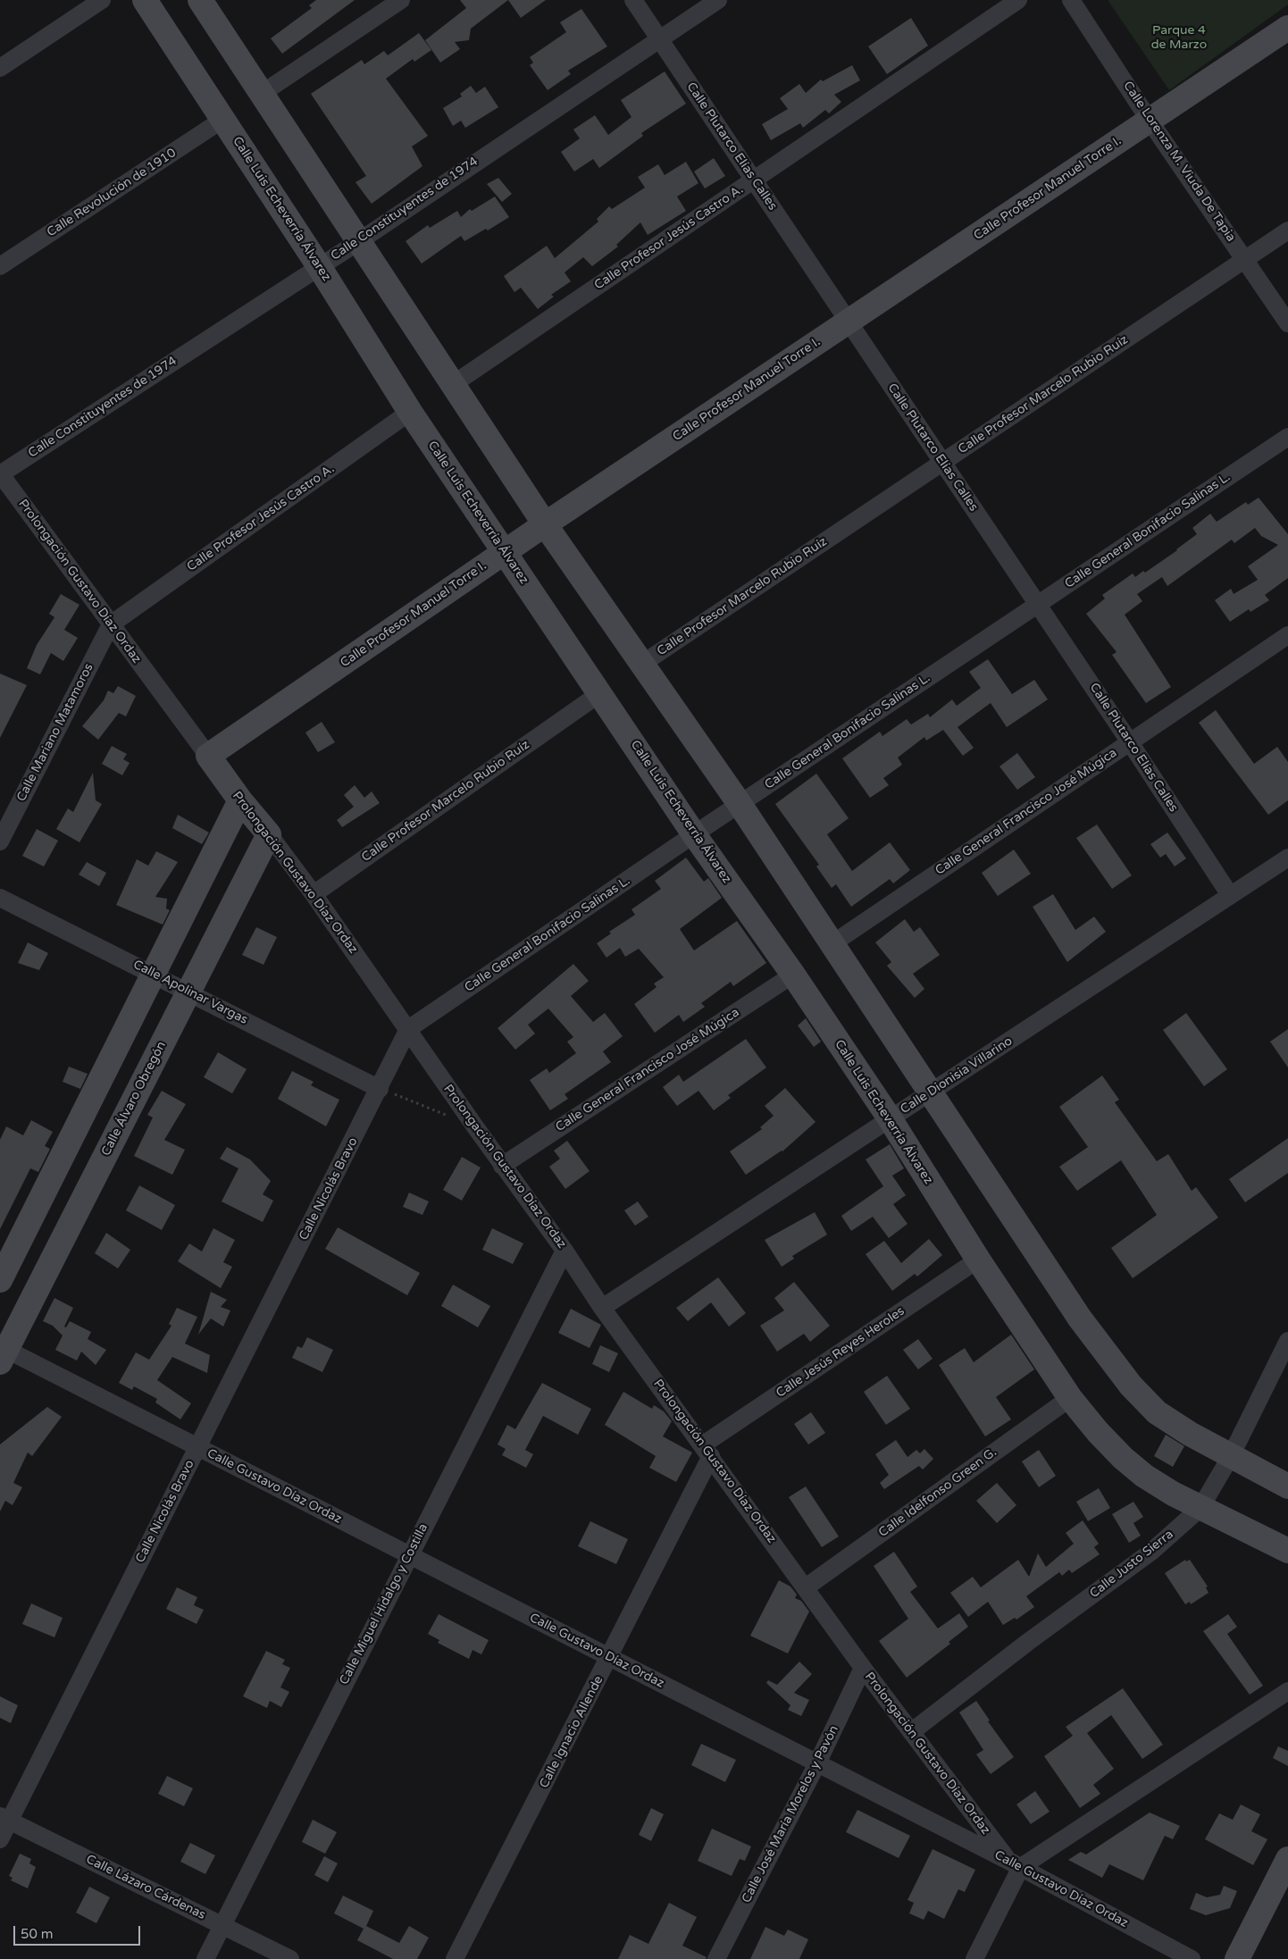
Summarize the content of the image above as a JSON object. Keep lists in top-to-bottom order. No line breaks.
{"streets":{"street":["Calle Plutarco Elías Calles","Calle Lorenza M. Viuda De Tapia","Calle Profesor Manuel Torre I.","Calle Revolución de 1910","Calle Luis Echeverría Álvarez","Calle Constituyentes de 1974","Calle Profesor Jesús Castro A.","Calle Profesor Marcelo Rubio Ruíz","Calle General Bonifacio Salinas L.","Prolongación Gustavo Díaz Ordaz","Calle Mariano Matamoros","Calle General Francisco José Múgica","Calle Apolinar Vargas","Calle Dionisia Villarino","Calle Álvaro Obregón","Calle Nicolás Bravo","Calle Jesús Reyes Heroles","Calle Gustavo Díaz Ordaz","Calle Idelfonso Green G.","Calle Justo Sierra","Calle Miguel Hidalgo y Costilla","Calle Ignacio Allende","Calle José María Morelos y Pavón","Calle Lázaro Cárdenas"]},"crossings":[["Calle Plutarco Elías Calles","Calle Profesor Manuel Torre I."],["Calle Plutarco Elías Calles","Calle Constituyentes de 1974"],["Calle Plutarco Elías Calles","Calle Profesor Jesús Castro A."],["Calle Plutarco Elías Calles","Calle Profesor Marcelo Rubio Ruíz"],["Calle Plutarco Elías Calles","Calle General Bonifacio Salinas L."],["Calle Plutarco Elías Calles","Calle General Francisco José Múgica"],["Calle Plutarco Elías Calles","Calle Dionisia Villarino"],["Calle Lorenza M. Viuda De Tapia","Calle Profesor Manuel Torre I."],["Calle Lorenza M. Viuda De Tapia","Calle Profesor Marcelo Rubio Ruíz"],["Calle Profesor Manuel Torre I.","Calle Luis Echeverría Álvarez"],["Calle Profesor Manuel Torre I.","Prolongación Gustavo Díaz Ordaz"],["Calle Revolución de 1910","Calle Luis Echeverría Álvarez"],["Calle Luis Echeverría Álvarez","Calle Constituyentes de 1974"],["Calle Luis Echeverría Álvarez","Calle Profesor Jesús Castro A."],["Calle Luis Echeverría Álvarez","Calle Profesor Marcelo Rubio Ruíz"],["Calle Luis Echeverría Álvarez","Calle General Bonifacio Salinas L."],["Calle Luis Echeverría Álvarez","Calle General Francisco José Múgica"],["Calle Luis Echeverría Álvarez","Calle Dionisia Villarino"],["Calle Luis Echeverría Álvarez","Calle Jesús Reyes Heroles"],["Calle Luis Echeverría Álvarez","Calle Idelfonso Green G."],["Calle Luis Echeverría Álvarez","Calle Justo Sierra"],["Calle Constituyentes de 1974","Prolongación Gustavo Díaz Ordaz"],["Calle Profesor Jesús Castro A.","Prolongación Gustavo Díaz Ordaz"],["Calle Profesor Jesús Castro A.","Calle Mariano Matamoros"],["Calle Profesor Marcelo Rubio Ruíz","Prolongación Gustavo Díaz Ordaz"],["Calle General Bonifacio Salinas L.","Prolongación Gustavo Díaz Ordaz"],["Calle General Bonifacio Salinas L.","Calle Nicolás Bravo"],["Prolongación Gustavo Díaz Ordaz","Calle Mariano Matamoros"],["Prolongación Gustavo Díaz Ordaz","Calle General Francisco José Múgica"],["Prolongación Gustavo Díaz Ordaz","Calle Dionisia Villarino"],["Prolongación Gustavo Díaz Ordaz","Calle Álvaro Obregón"],["Prolongación Gustavo Díaz Ordaz","Calle Nicolás Bravo"],["Prolongación Gustavo Díaz Ordaz","Calle Jesús Reyes Heroles"],["Prolongación Gustavo Díaz Ordaz","Calle Gustavo Díaz Ordaz"],["Prolongación Gustavo Díaz Ordaz","Calle Idelfonso Green G."],["Prolongación Gustavo Díaz Ordaz","Calle Justo Sierra"],["Prolongación Gustavo Díaz Ordaz","Calle Miguel Hidalgo y Costilla"],["Prolongación Gustavo Díaz Ordaz","Calle Ignacio Allende"],["Prolongación Gustavo Díaz Ordaz","Calle José María Morelos y Pavón"],["Calle Apolinar Vargas","Calle Álvaro Obregón"],["Calle Apolinar Vargas","Calle Nicolás Bravo"],["Calle Álvaro Obregón","Calle Gustavo Díaz Ordaz"],["Calle Nicolás Bravo","Calle Gustavo Díaz Ordaz"],["Calle Nicolás Bravo","Calle Lázaro Cárdenas"],["Calle Jesús Reyes Heroles","Calle Ignacio Allende"],["Calle Gustavo Díaz Ordaz","Calle Miguel Hidalgo y Costilla"],["Calle Gustavo Díaz Ordaz","Calle Ignacio Allende"],["Calle Gustavo Díaz Ordaz","Calle José María Morelos y Pavón"],["Calle Miguel Hidalgo y Costilla","Calle Lázaro Cárdenas"]],"parks":["Parque 4 de Marzo"],"scale_bar":"50 m"}
